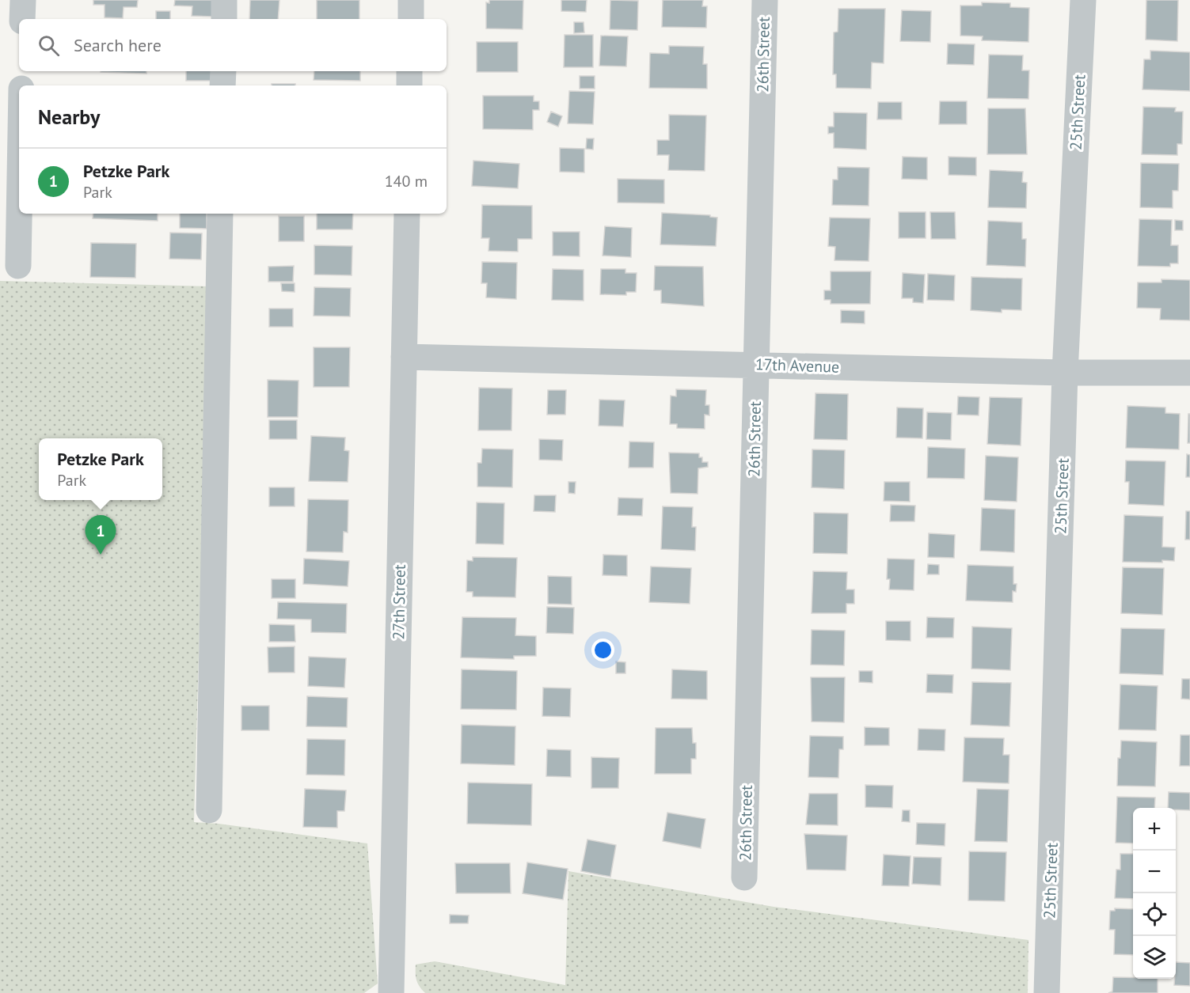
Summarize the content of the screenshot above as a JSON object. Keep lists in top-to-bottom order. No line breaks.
{"streets":{"street":["26th Street","25th Street","17th Avenue","27th Street"]},"crossings":[["26th Street","17th Avenue"],["25th Street","17th Avenue"],["17th Avenue","27th Street"]],"page":{"search":"Search here","heading":"Nearby","list":[{"mark":"1","name":"Petzke Park","note":"Park","value":"140 m"}],"popup":["Petzke Park","Park"],"pins":"1","map_buttons":["+","−"]}}
